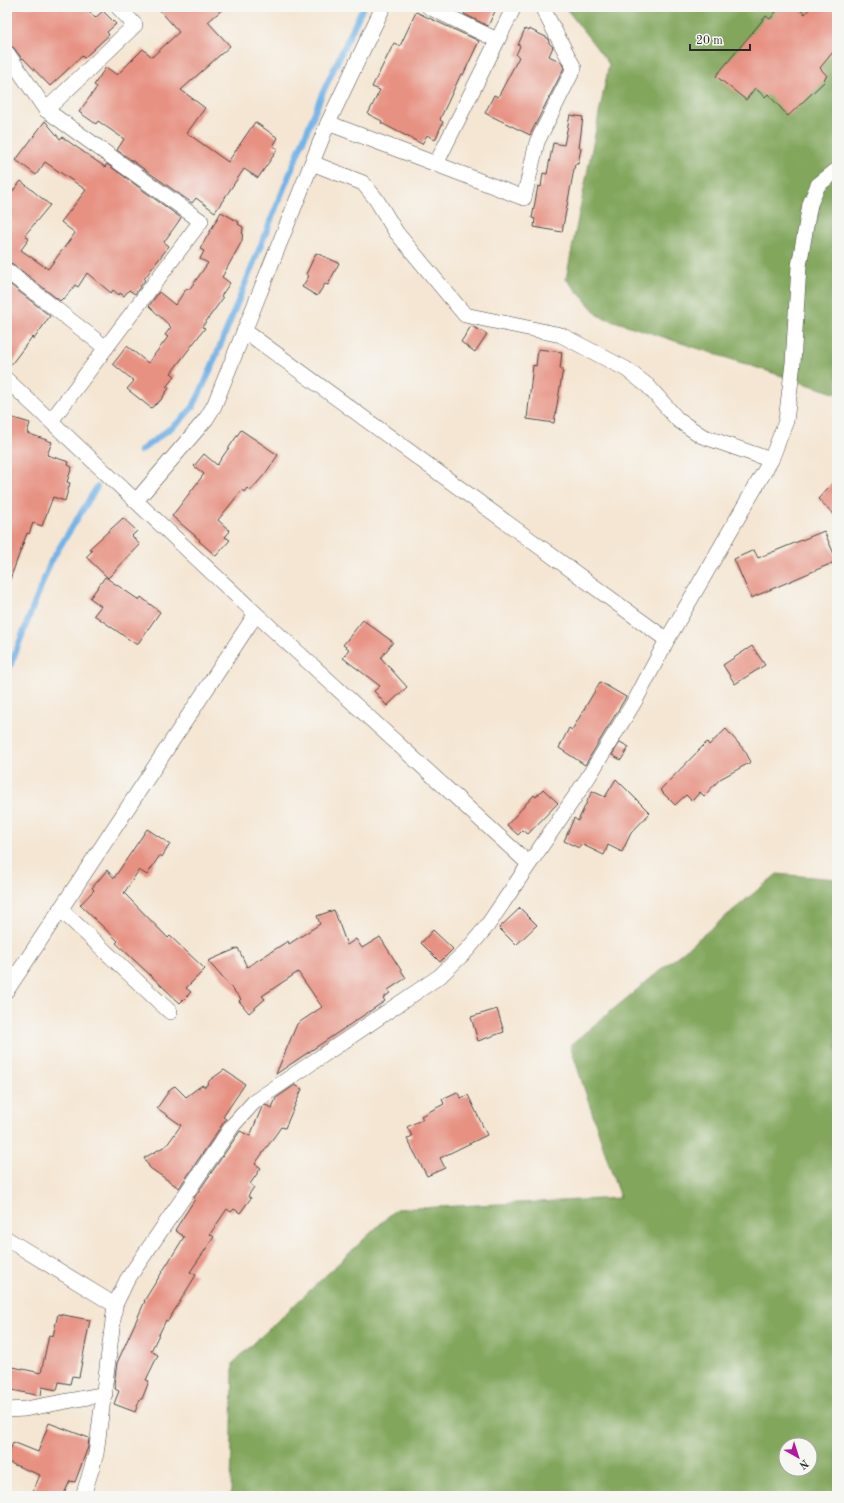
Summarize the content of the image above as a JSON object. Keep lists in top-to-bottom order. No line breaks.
{"scale_bar":"20 m","north":"bottom right"}
